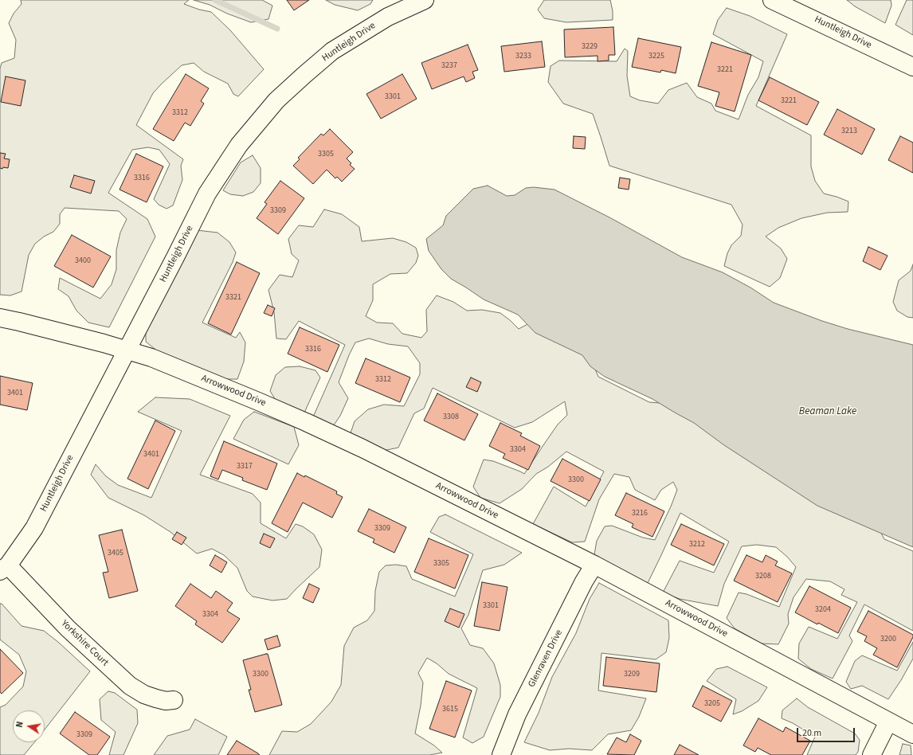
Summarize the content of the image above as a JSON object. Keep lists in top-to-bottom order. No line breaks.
{"streets":{"street":["Huntleigh Drive","Arrowwood Drive","Yorkshire Court","Glenraven Drive"]},"crossings":[["Huntleigh Drive","Arrowwood Drive"],["Huntleigh Drive","Yorkshire Court"],["Arrowwood Drive","Glenraven Drive"]],"water":["Beaman Lake"],"house_numbers":["3229","3233","3225","3237","3221","3301","3221","3312","3213","3305","3316","3309","3400","3321","3316","3312","3401","3308","3304","3401","3317","3300","3216","3309","3212","3405","3305","3208","3301","3204","3304","3200","3300","3209","3205","3615","3309"],"scale_bar":"20 m","north":"left"}
